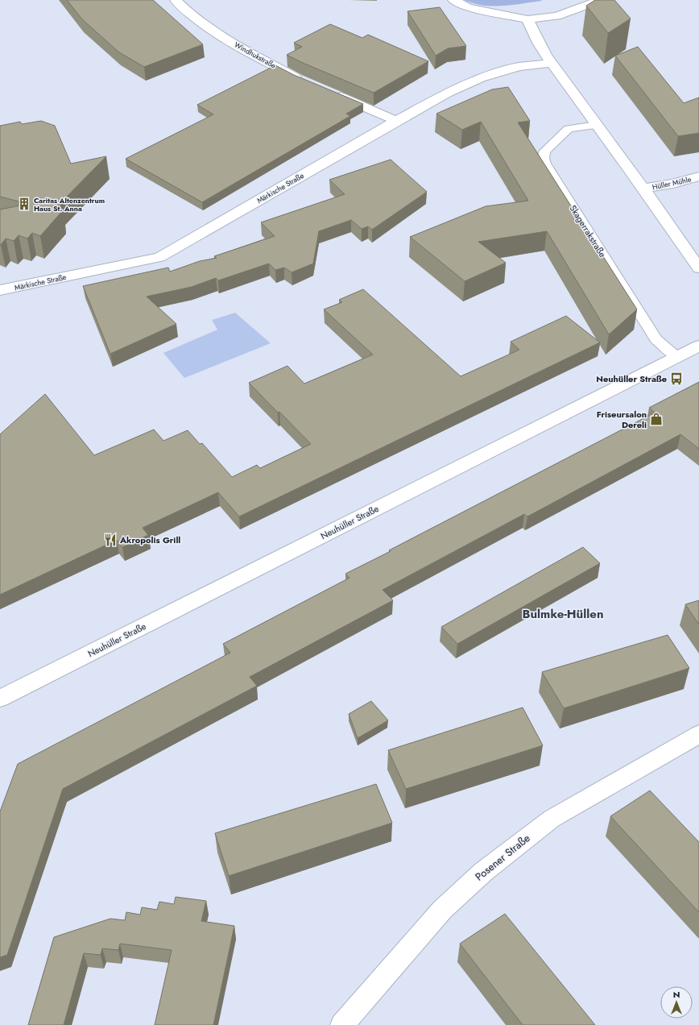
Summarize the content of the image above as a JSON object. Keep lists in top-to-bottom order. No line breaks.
{"streets":{"street":["Windhukstraße","Hüller Mühle","Märkische Straße","Neuhüller Straße","Posener Straße"],"lane":["Skagerrakstraße"]},"crossings":[["Skagerrakstraße","Neuhüller Straße"]],"districts":["Bulmke-Hüllen"],"places":{"building":["Caritas Altenzentrum Haus St. Anna"],"bus stop":["Neuhüller Straße"],"shop":["Friseursalon Dereli"],"restaurant":["Akropolis Grill"]},"north":"top"}
